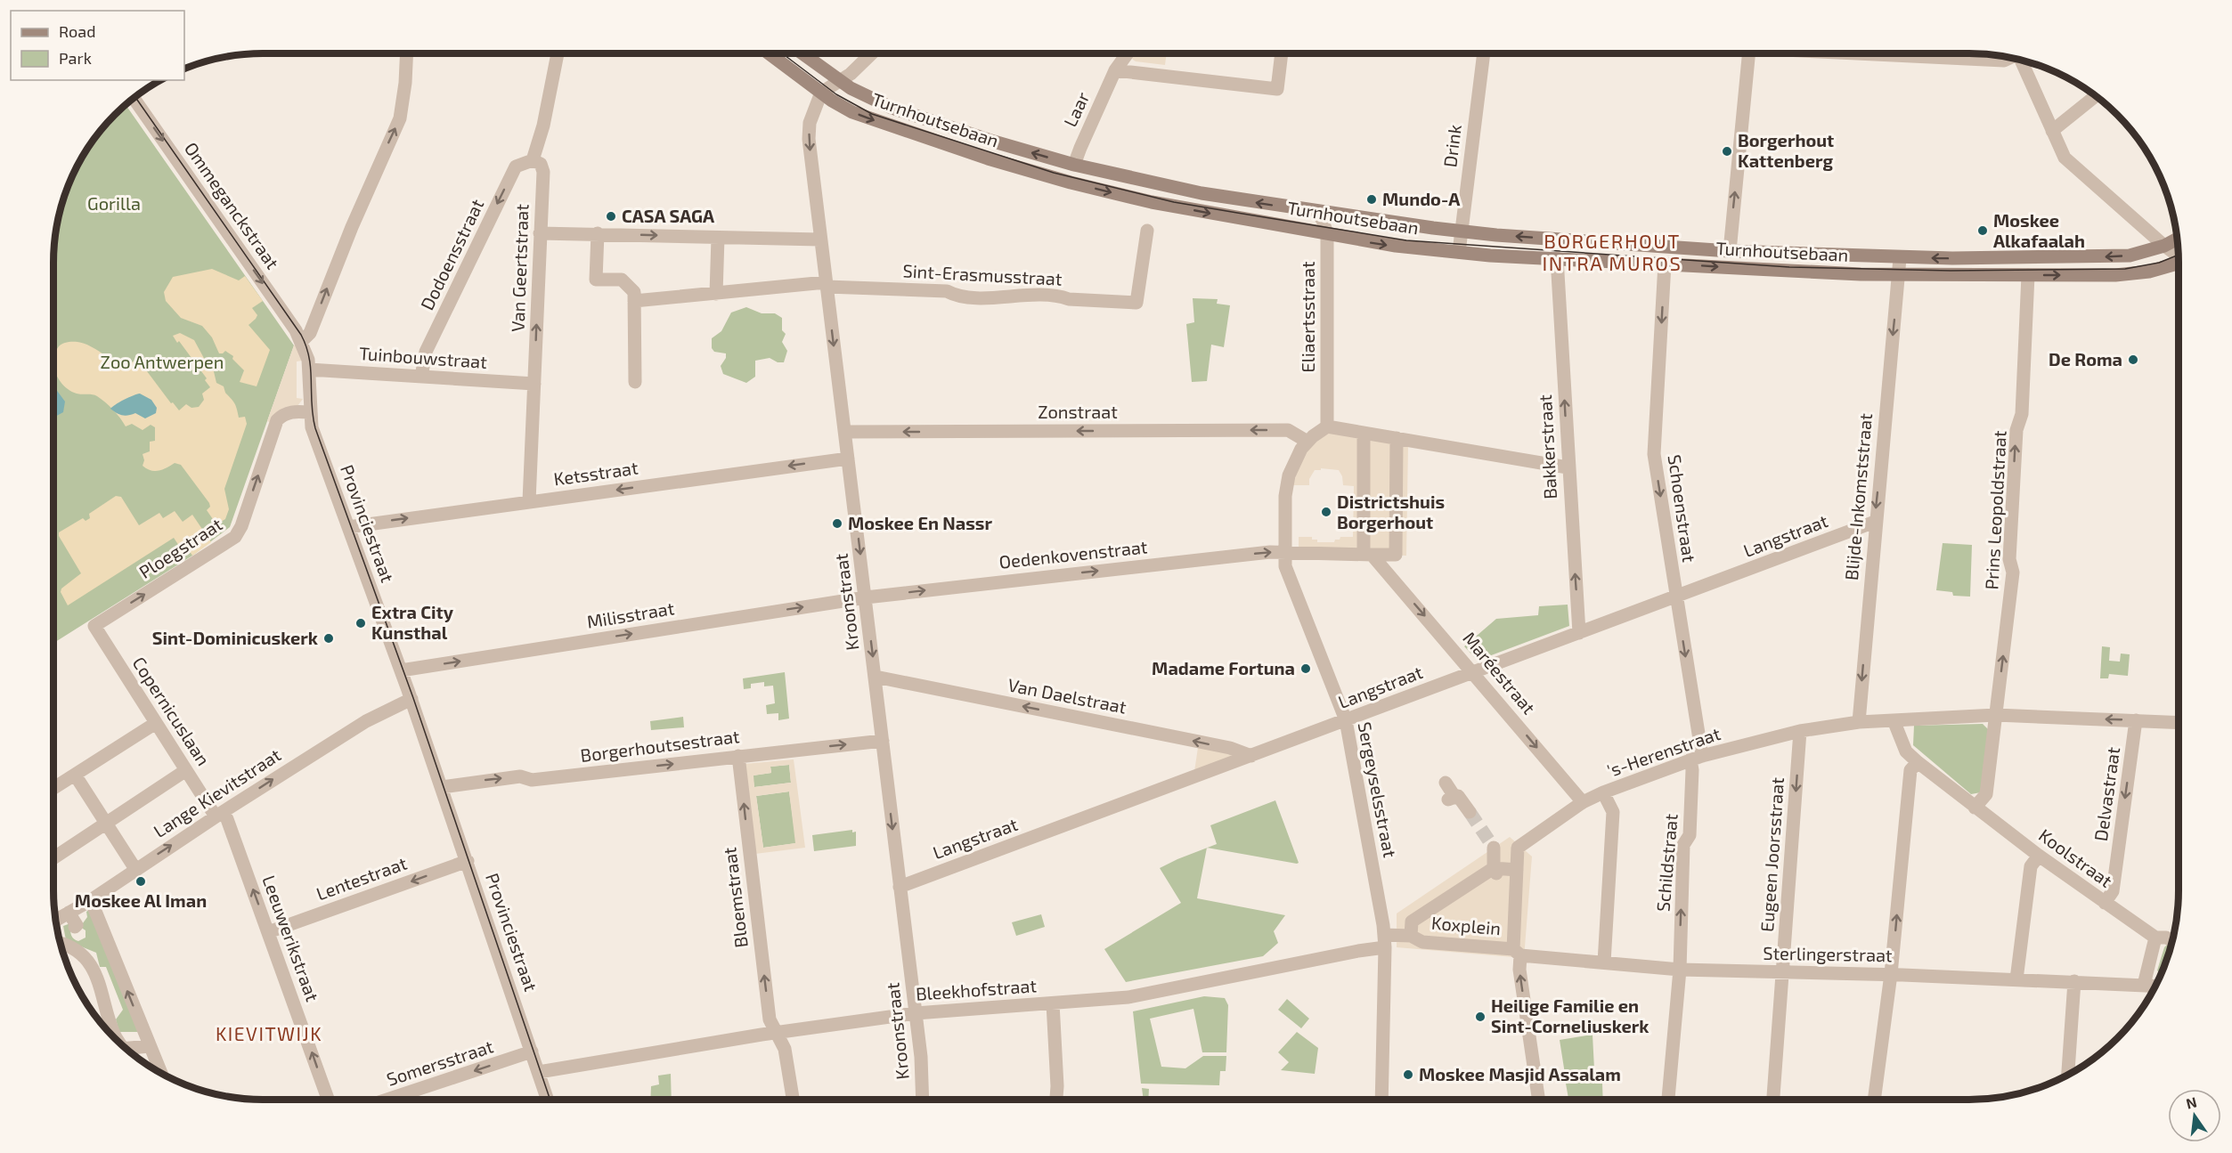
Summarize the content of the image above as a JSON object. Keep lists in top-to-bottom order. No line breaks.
{"streets":{"main road":["Turnhoutsebaan"],"street":["Laar","Drink","Ommeganckstraat","Dodoensstraat","Van Geertstraat","Sint-Erasmusstraat","Eliaertsstraat","Tuinbouwstraat","Zonstraat","Bakkerstraat","Ketsstraat","Blijde-Inkomststraat","Schoenstraat","Prins Leopoldstraat","Provinciestraat","Langstraat","Ploegstraat","Oedenkovenstraat","Kroonstraat","Milisstraat","Maréestraat","Van Daelstraat","Copernicuslaan","Borgerhoutsestraat","'s-Herenstraat","Sergeyselsstraat","Lange Kievitstraat","Delvastraat","Eugeen Joorsstraat","Koolstraat","Schildstraat","Lentestraat","Bloemstraat","Koxplein","Leeuwerikstraat","Sterlingerstraat","Bleekhofstraat","Somersstraat"]},"crossings":[["Laar","Turnhoutsebaan"],["Turnhoutsebaan","Drink"],["Turnhoutsebaan","Eliaertsstraat"],["Turnhoutsebaan","Bakkerstraat"],["Turnhoutsebaan","Blijde-Inkomststraat"],["Turnhoutsebaan","Schoenstraat"],["Turnhoutsebaan","Prins Leopoldstraat"],["Turnhoutsebaan","Kroonstraat"],["Ommeganckstraat","Provinciestraat"],["Dodoensstraat","Van Geertstraat"],["Dodoensstraat","Tuinbouwstraat"],["Van Geertstraat","Tuinbouwstraat"],["Van Geertstraat","Ketsstraat"],["Sint-Erasmusstraat","Kroonstraat"],["Eliaertsstraat","Sergeyselsstraat"],["Tuinbouwstraat","Provinciestraat"],["Zonstraat","Kroonstraat"],["Zonstraat","Sergeyselsstraat"],["Bakkerstraat","Langstraat"],["Ketsstraat","Provinciestraat"],["Ketsstraat","Kroonstraat"],["Blijde-Inkomststraat","Langstraat"],["Blijde-Inkomststraat","'s-Herenstraat"],["Schoenstraat","Langstraat"],["Schoenstraat","'s-Herenstraat"],["Schoenstraat","Schildstraat"],["Prins Leopoldstraat","'s-Herenstraat"],["Prins Leopoldstraat","Koolstraat"],["Provinciestraat","Ploegstraat"],["Provinciestraat","Milisstraat"],["Provinciestraat","Borgerhoutsestraat"],["Provinciestraat","Lange Kievitstraat"],["Provinciestraat","Lentestraat"],["Provinciestraat","Bleekhofstraat"],["Provinciestraat","Somersstraat"],["Langstraat","Kroonstraat"],["Langstraat","Maréestraat"],["Langstraat","Van Daelstraat"],["Langstraat","Sergeyselsstraat"],["Ploegstraat","Copernicuslaan"],["Oedenkovenstraat","Kroonstraat"],["Oedenkovenstraat","Milisstraat"],["Oedenkovenstraat","Maréestraat"],["Oedenkovenstraat","Sergeyselsstraat"],["Kroonstraat","Milisstraat"],["Kroonstraat","Van Daelstraat"],["Kroonstraat","Borgerhoutsestraat"],["Kroonstraat","Bleekhofstraat"],["Maréestraat","'s-Herenstraat"],["Copernicuslaan","Lange Kievitstraat"],["Copernicuslaan","Leeuwerikstraat"],["Borgerhoutsestraat","Bloemstraat"],["'s-Herenstraat","Delvastraat"],["'s-Herenstraat","Eugeen Joorsstraat"],["'s-Herenstraat","Koolstraat"],["'s-Herenstraat","Schildstraat"],["'s-Herenstraat","Koxplein"],["Sergeyselsstraat","Koxplein"],["Sergeyselsstraat","Bleekhofstraat"],["Lange Kievitstraat","Leeuwerikstraat"],["Delvastraat","Koolstraat"],["Eugeen Joorsstraat","Sterlingerstraat"],["Schildstraat","Sterlingerstraat"],["Lentestraat","Leeuwerikstraat"],["Bloemstraat","Bleekhofstraat"],["Koxplein","Sterlingerstraat"],["Koxplein","Bleekhofstraat"]],"one_way":["Ommeganckstraat","Zonstraat","Bakkerstraat","Blijde-Inkomststraat","Schoenstraat","Prins Leopoldstraat","Ploegstraat","Oedenkovenstraat","Kroonstraat","Milisstraat","Maréestraat","Van Daelstraat","Borgerhoutsestraat","Delvastraat","Lentestraat","Bloemstraat","Leeuwerikstraat","Somersstraat"],"districts":["BORGERHOUT INTRA MUROS","KIEVITWIJK"],"parks":["Gorilla","Zoo Antwerpen"],"places":["Borgerhout Kattenberg","Mundo-A","CASA SAGA","Moskee Alkafaalah","De Roma","Districtshuis Borgerhout","Moskee En Nassr","Extra City Kunsthal","Sint-Dominicuskerk","Madame Fortuna","Moskee Al Iman","Heilige Familie en Sint-Corneliuskerk","Moskee Masjid Assalam"],"legend":["Road","Park"],"north":"top"}
